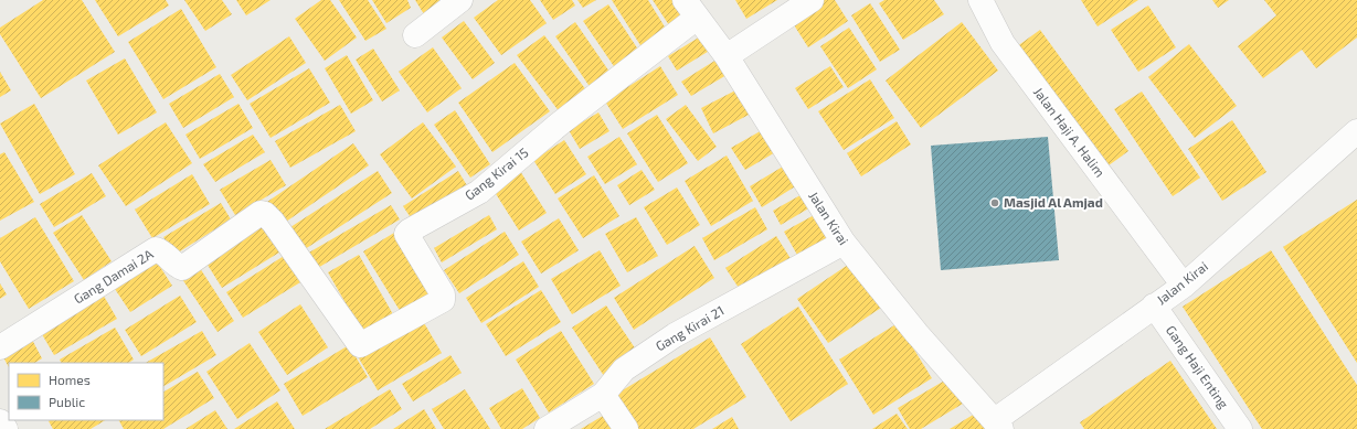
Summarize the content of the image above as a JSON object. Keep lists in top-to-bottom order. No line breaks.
{"streets":{"street":["Jalan Haji A. Halim","Gang Kirai 15","Jalan Kirai","Gang Damai 2A","Gang Kirai 21","Gang Haji Enting"]},"crossings":[["Jalan Haji A. Halim","Jalan Kirai"],["Gang Kirai 15","Jalan Kirai"],["Gang Kirai 15","Gang Damai 2A"],["Jalan Kirai","Gang Kirai 21"],["Jalan Kirai","Gang Haji Enting"]],"places":["Masjid Al Amjad"],"legend":["Homes","Public"]}
